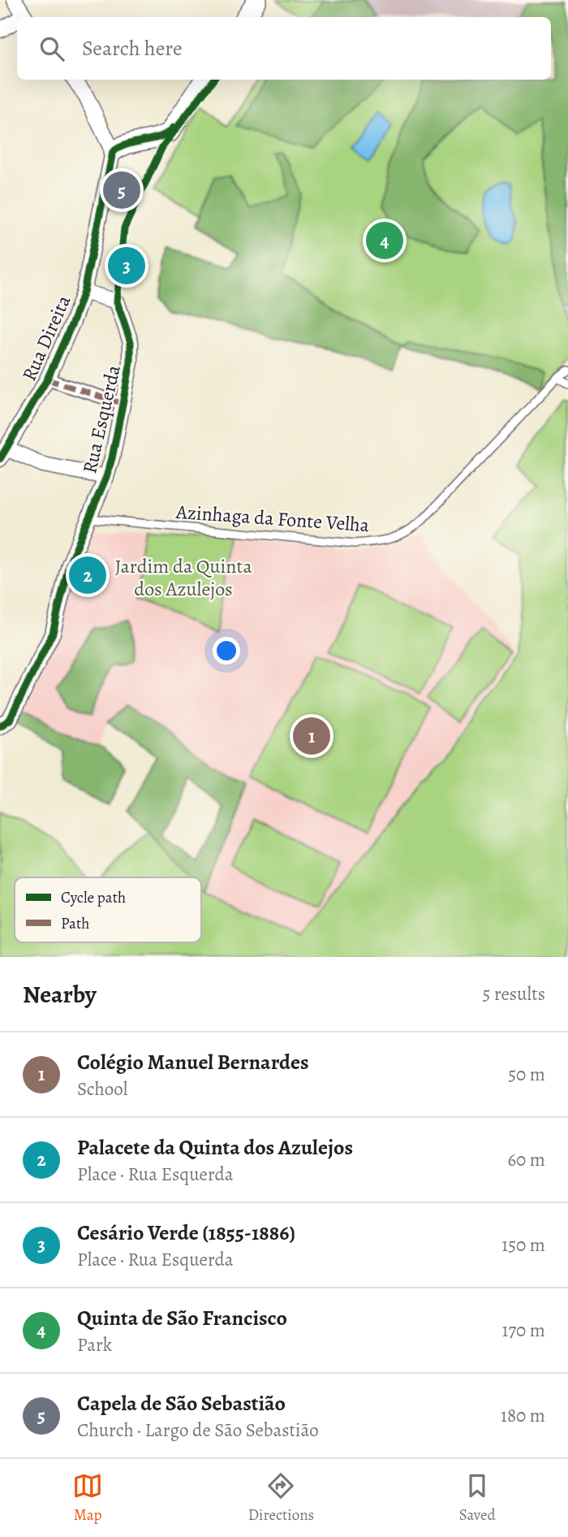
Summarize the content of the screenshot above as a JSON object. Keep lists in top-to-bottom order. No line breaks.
{"streets":{"street":["Rua Direita","Rua Esquerda"],"lane":["Azinhaga da Fonte Velha"]},"crossings":[["Rua Direita","Rua Esquerda"],["Rua Esquerda","Azinhaga da Fonte Velha"]],"parks":["Jardim da Quinta dos Azulejos"],"legend":["Cycle path","Path"],"page":{"search":"Search here","pins":["5","4","3","2","1"],"heading":["Nearby","5 results"],"list":[{"mark":"1","name":"Colégio Manuel Bernardes","note":"School","value":"50 m"},{"mark":"2","name":"Palacete da Quinta dos Azulejos","note":"Place · Rua Esquerda","value":"60 m"},{"mark":"3","name":"Cesário Verde (1855-1886)","note":"Place · Rua Esquerda","value":"150 m"},{"mark":"4","name":"Quinta de São Francisco","note":"Park","value":"170 m"},{"mark":"5","name":"Capela de São Sebastião","note":"Church · Largo de São Sebastião","value":"180 m"}],"nav":["Map","Directions","Saved"]}}
